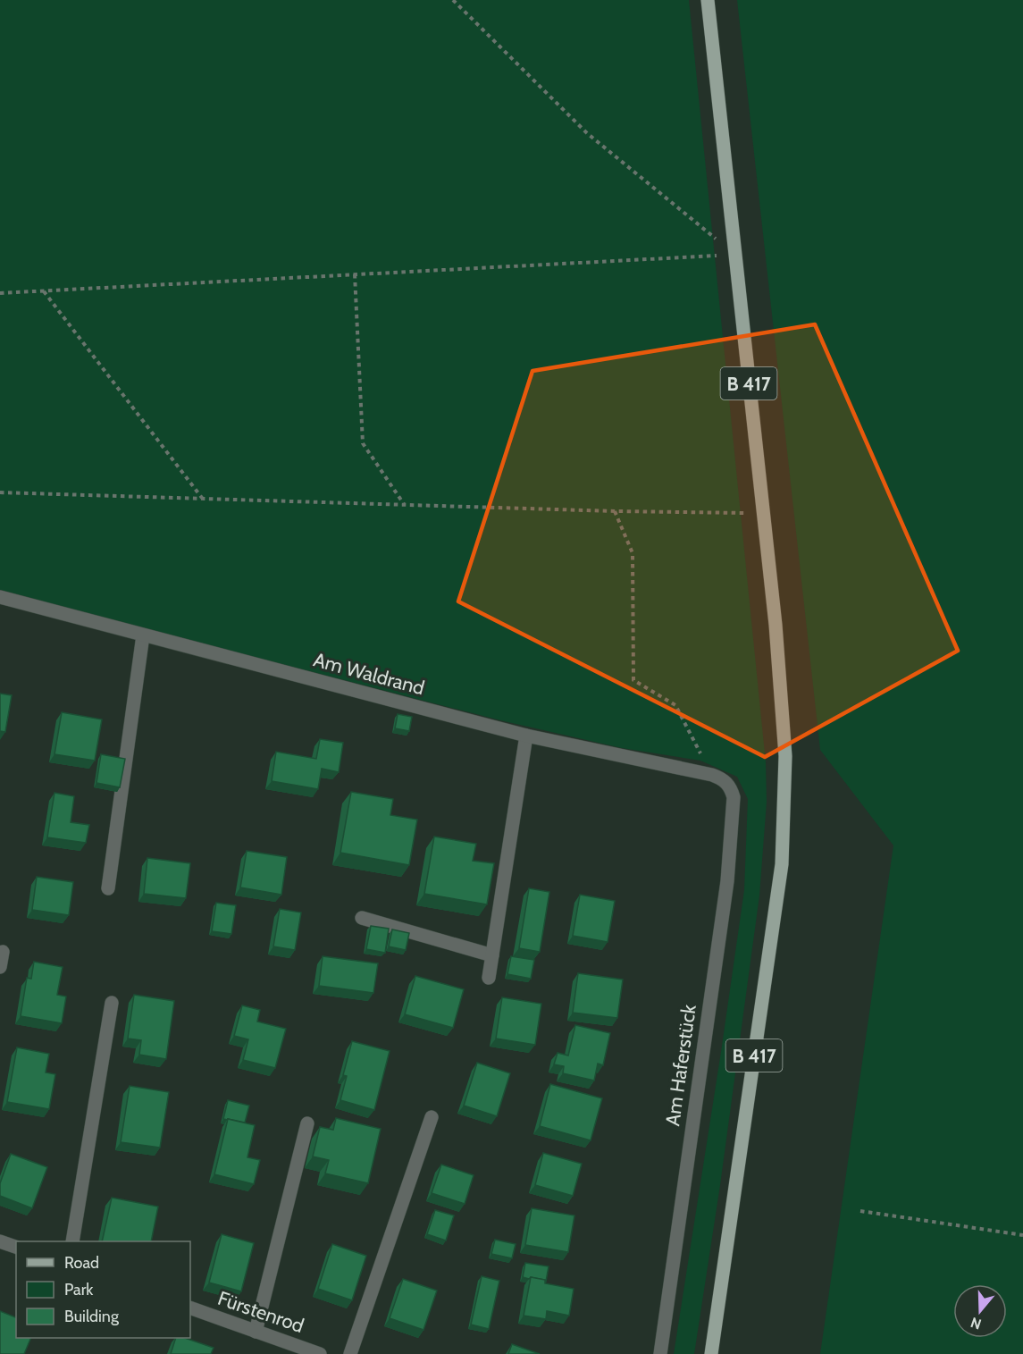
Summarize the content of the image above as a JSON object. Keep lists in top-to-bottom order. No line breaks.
{"streets":{"main road":["B 417"],"street":["Am Waldrand","Am Haferstück","Fürstenrod"]},"crossings":[["Am Waldrand","Am Haferstück"]],"legend":["Road","Park","Building"],"north":"bottom"}
